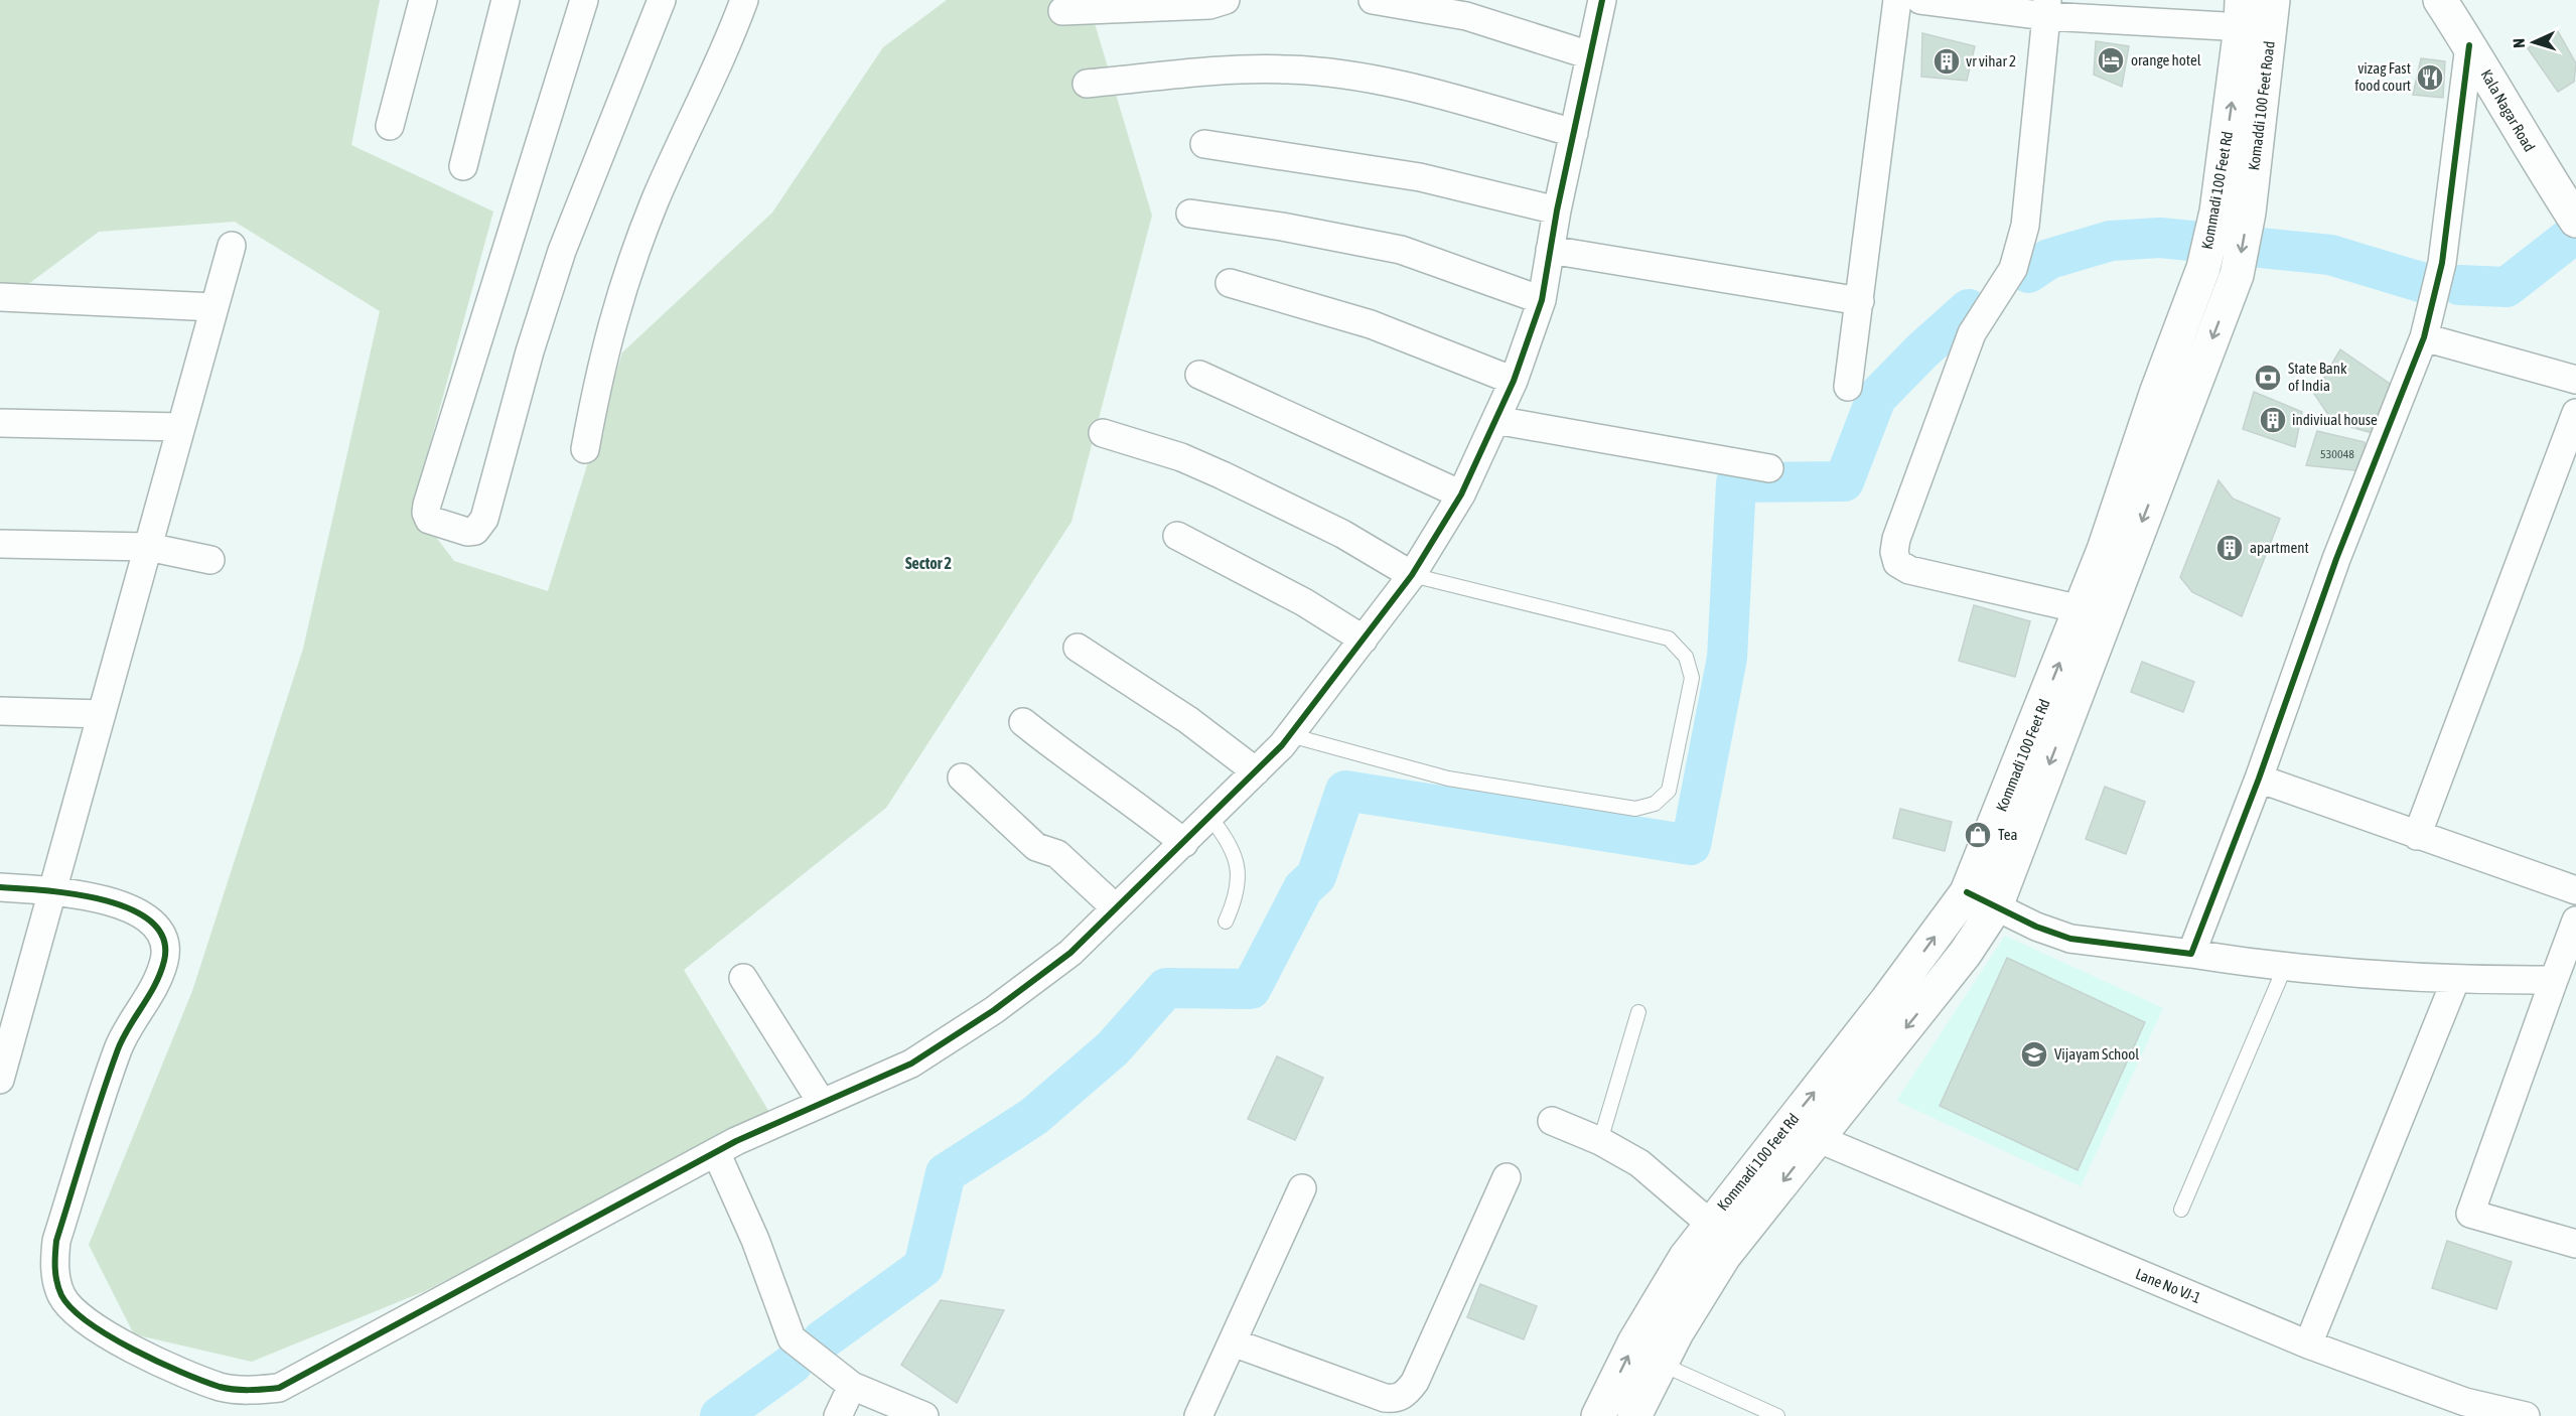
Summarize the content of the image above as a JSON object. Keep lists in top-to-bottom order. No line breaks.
{"streets":{"main road":["Kala Nagar Road","Kommadi 100 Feet Rd"],"street":["Lane No VJ-1"]},"crossings":[["Kommadi 100 Feet Rd","Lane No VJ-1"]],"districts":["Sector 2"],"places":{"hotel":["orange hotel"],"building":["vr vihar 2","indiviual house","apartment"],"restaurant":["vizag Fast food court"],"bank":["State Bank of India"],"shop":["Tea"],"school or university":["Vijayam School"]},"house_numbers":["530048"],"north":"left"}
